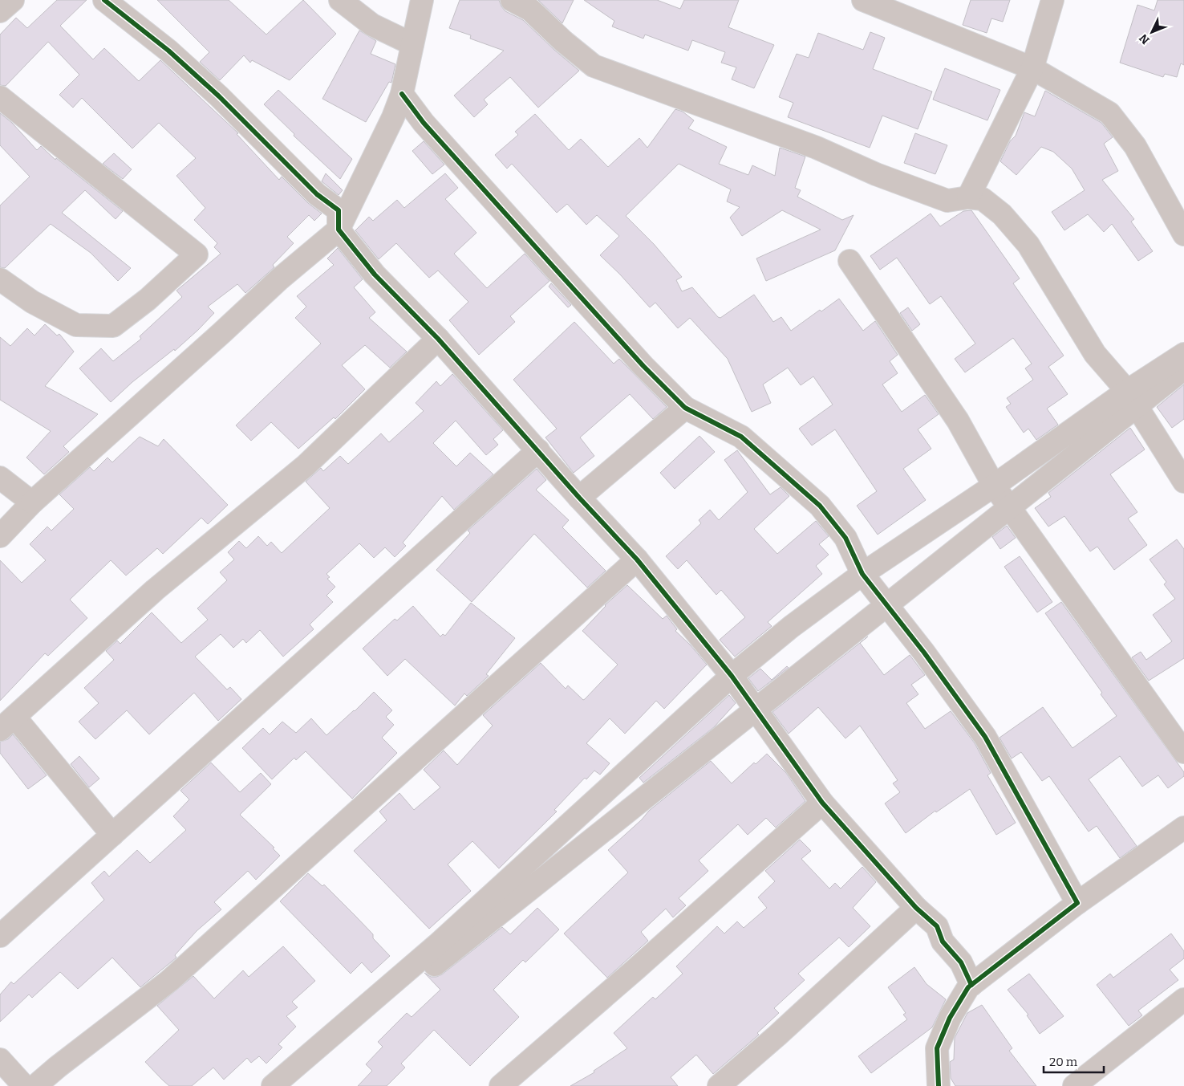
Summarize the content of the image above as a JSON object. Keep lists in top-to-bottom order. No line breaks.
{"scale_bar":"20 m","north":"bottom left"}
